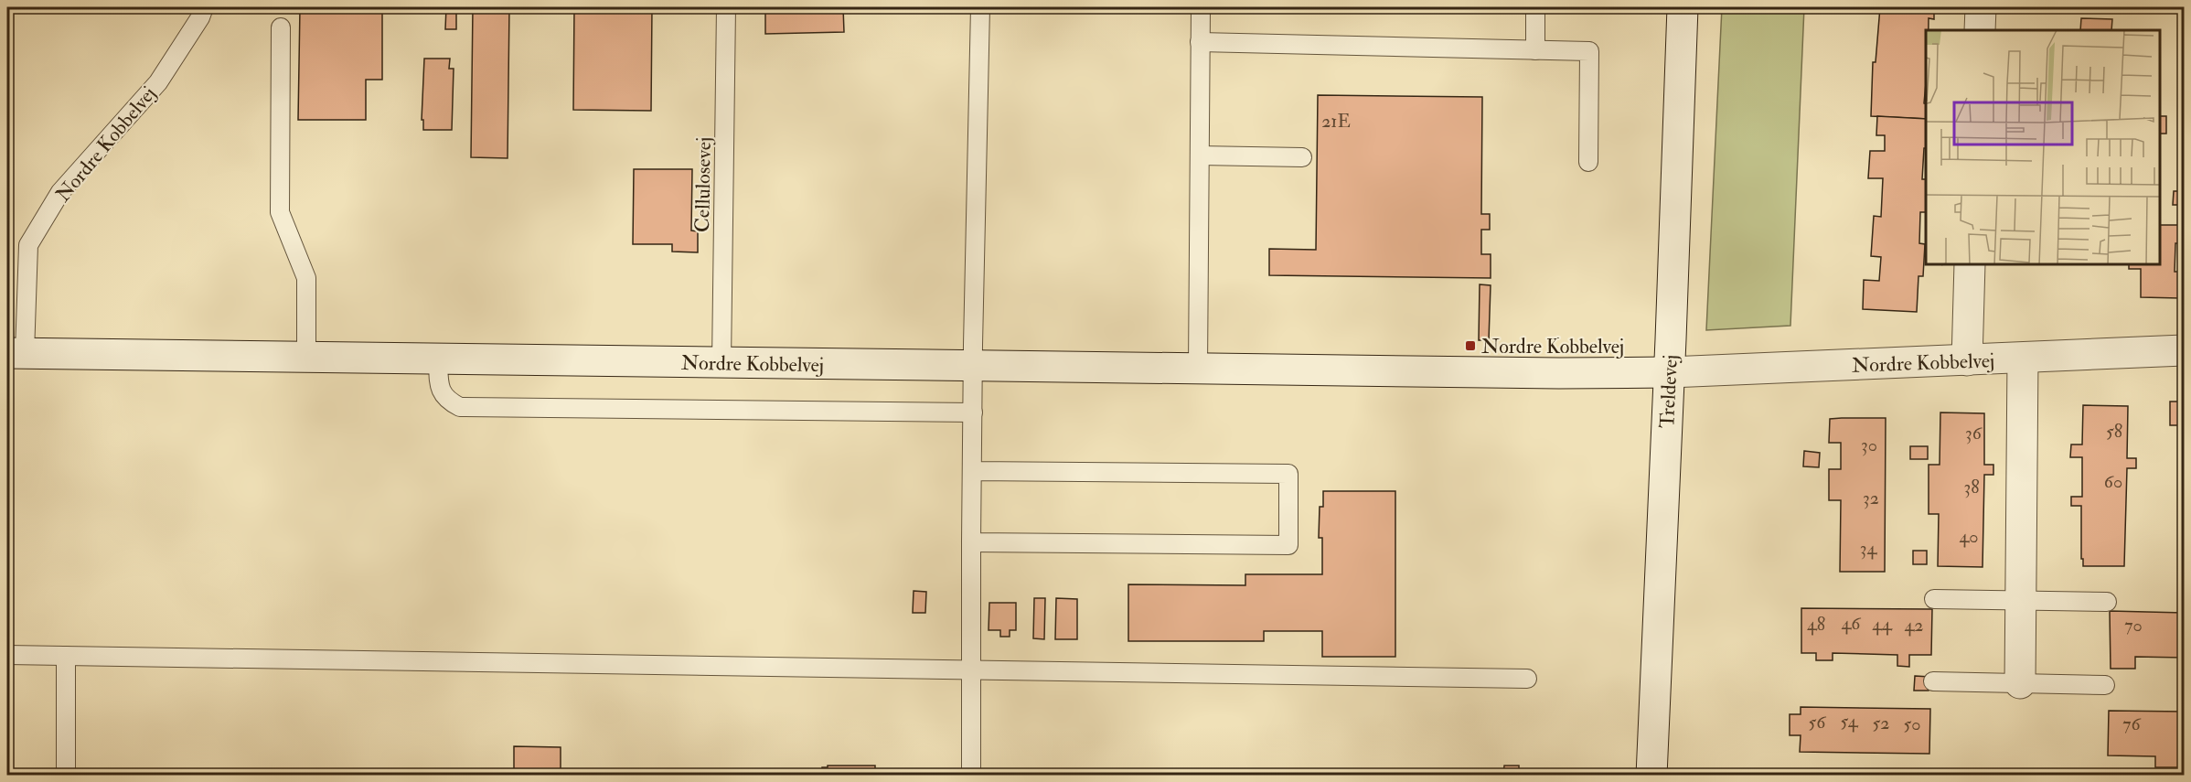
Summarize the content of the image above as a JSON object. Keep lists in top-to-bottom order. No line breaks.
{"streets":{"street":["Nordre Kobbelvej","Treldevej"],"lane":["Cellulosevej"]},"crossings":[["Nordre Kobbelvej","Cellulosevej"],["Nordre Kobbelvej","Treldevej"]],"places":{"transit":["Nordre Kobbelvej"]},"house_numbers":["21E","58","36","30","60","38","32","40","34","46","48","44","42","70","54","56","52","50","76"]}
